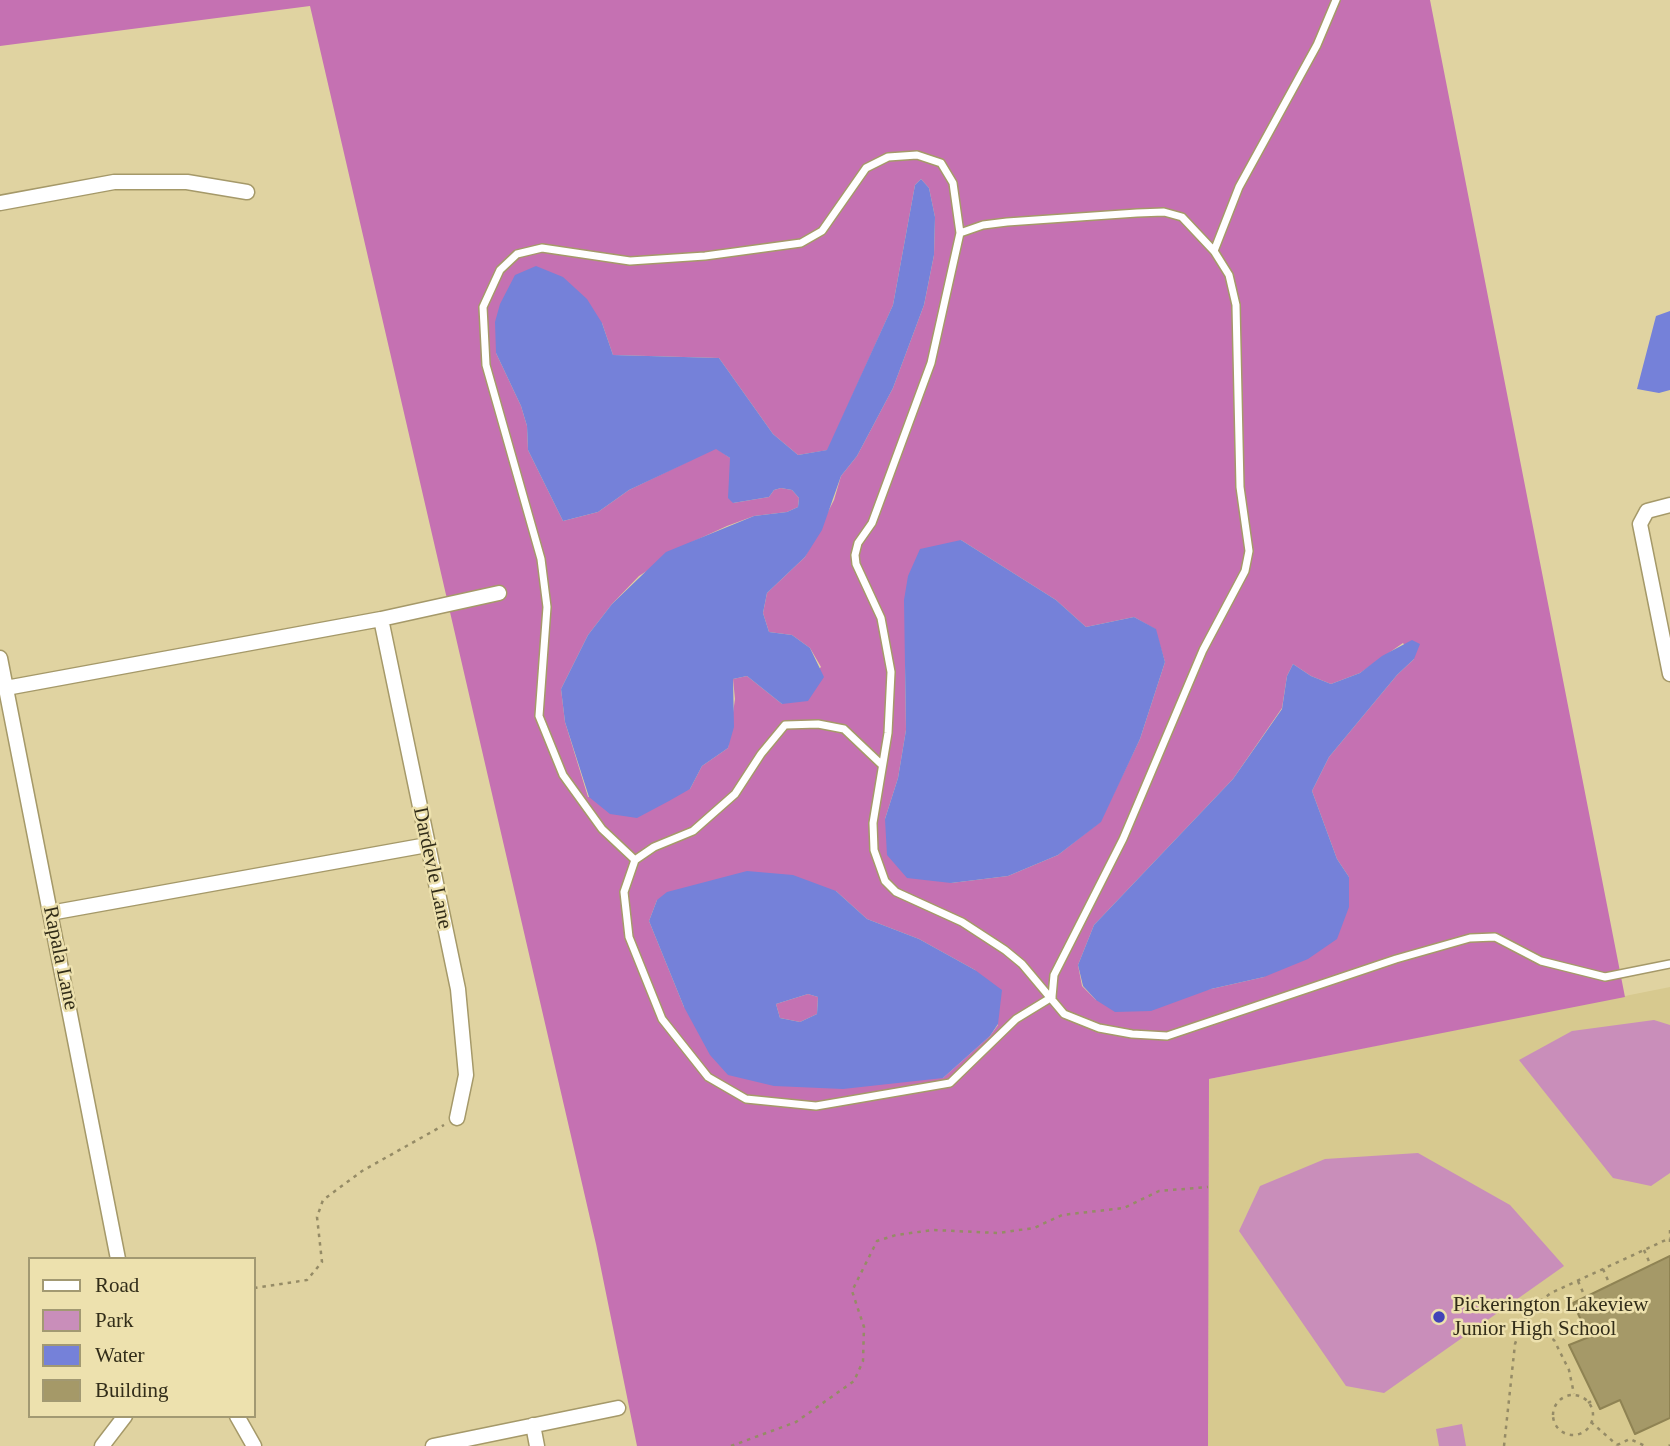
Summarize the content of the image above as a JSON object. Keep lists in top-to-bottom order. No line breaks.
{"streets":{"street":["Dardevle Lane","Rapala Lane"]},"places":["Pickerington Lakeview Junior High School"],"legend":["Road","Park","Water","Building"]}
